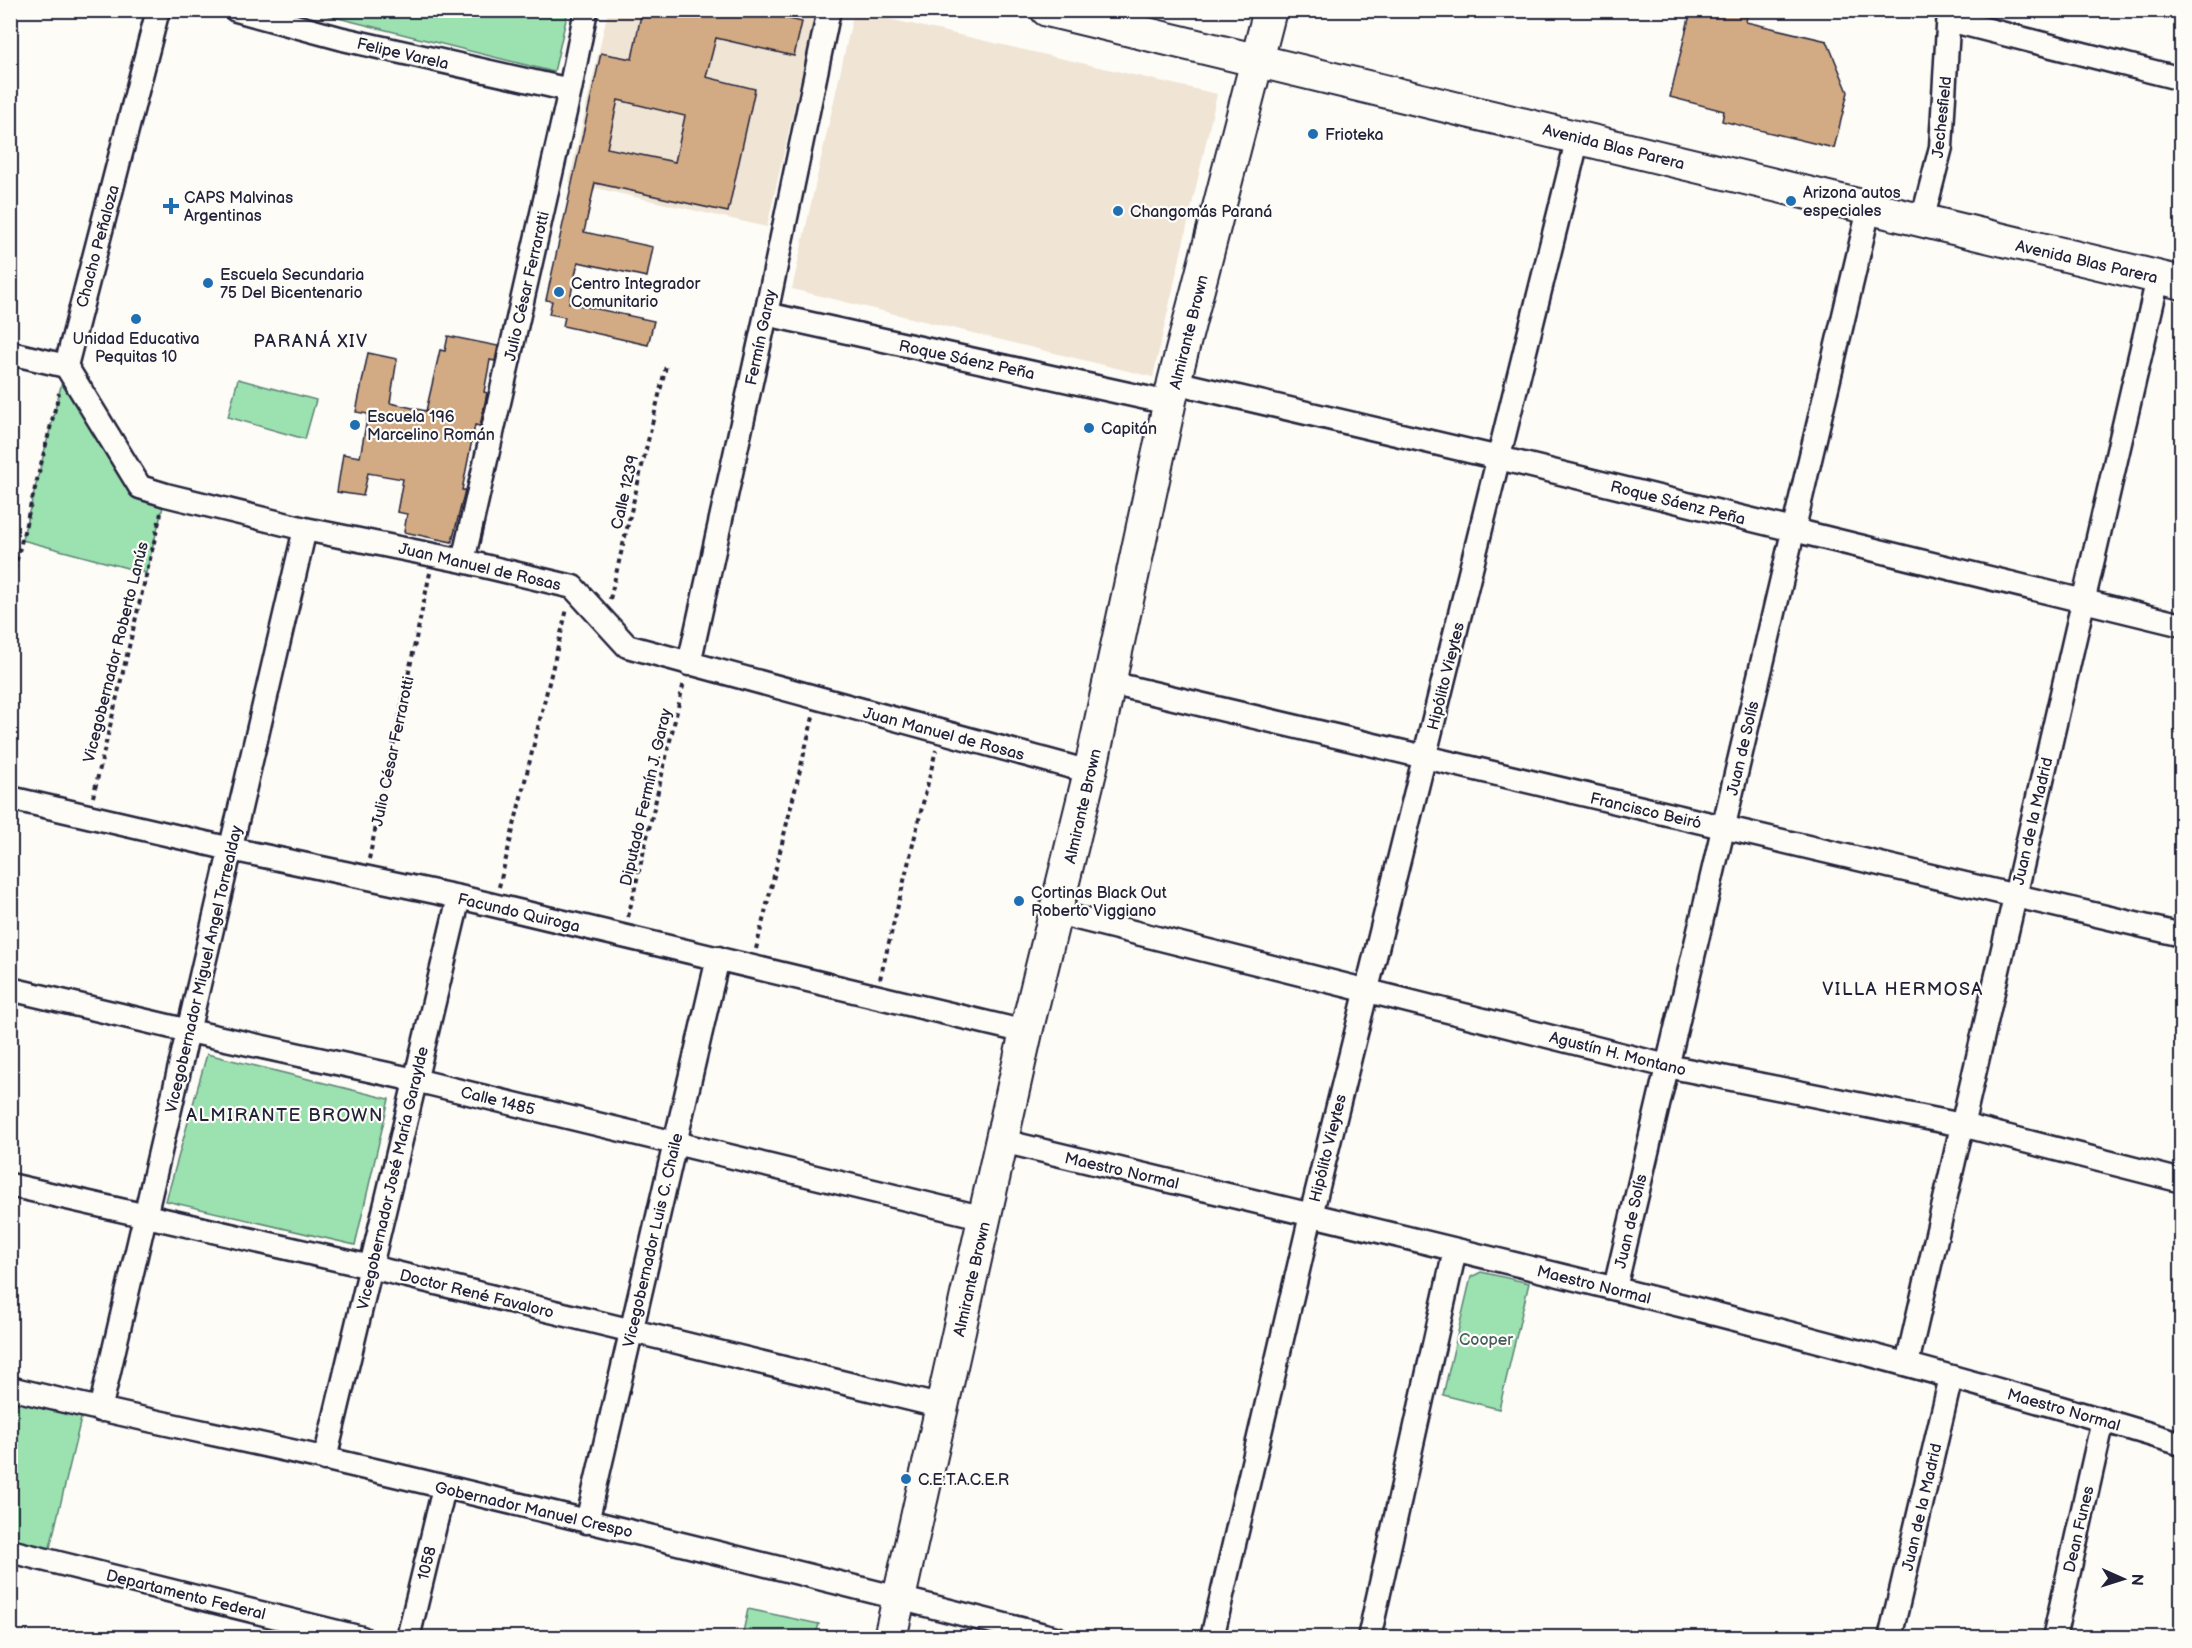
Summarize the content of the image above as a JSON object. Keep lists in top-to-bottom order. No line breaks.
{"streets":{"main road":["Avenida Blas Parera","Almirante Brown"],"street":["Felipe Varela","Jechesfield","Chacho Peñaloza","Julio César Ferrarotti","Fermín Garay","Roque Sáenz Peña","Juan Manuel de Rosas","Hipólito Vieytes","Juan de Solís","Francisco Beiró","Juan de la Madrid","Facundo Quiroga","Vicegobernador Miguel Angel Torrealday","Agustín H. Montano","Calle 1485","Maestro Normal","Vicegobernador José María Garaylde","Vicegobernador Luis C. Chaile","Doctor René Favaloro","Gobernador Manuel Crespo","Dean Funes","1058","Departamento Federal"],"path":["Calle 1239","Vicegobernador Roberto Lanús","Diputado Fermín J. Garay"]},"crossings":[["Felipe Varela","Julio César Ferrarotti"],["Jechesfield","Avenida Blas Parera"],["Avenida Blas Parera","Almirante Brown"],["Avenida Blas Parera","Hipólito Vieytes"],["Avenida Blas Parera","Juan de Solís"],["Avenida Blas Parera","Juan de la Madrid"],["Chacho Peñaloza","Juan Manuel de Rosas"],["Julio César Ferrarotti","Juan Manuel de Rosas"],["Julio César Ferrarotti","Facundo Quiroga"],["Almirante Brown","Roque Sáenz Peña"],["Almirante Brown","Juan Manuel de Rosas"],["Almirante Brown","Francisco Beiró"],["Almirante Brown","Facundo Quiroga"],["Almirante Brown","Agustín H. Montano"],["Almirante Brown","Calle 1485"],["Almirante Brown","Maestro Normal"],["Almirante Brown","Doctor René Favaloro"],["Almirante Brown","Gobernador Manuel Crespo"],["Fermín Garay","Roque Sáenz Peña"],["Fermín Garay","Juan Manuel de Rosas"],["Fermín Garay","Diputado Fermín J. Garay"],["Roque Sáenz Peña","Hipólito Vieytes"],["Roque Sáenz Peña","Juan de Solís"],["Roque Sáenz Peña","Juan de la Madrid"],["Calle 1239","Juan Manuel de Rosas"],["Juan Manuel de Rosas","Vicegobernador Roberto Lanús"],["Juan Manuel de Rosas","Diputado Fermín J. Garay"],["Juan Manuel de Rosas","Vicegobernador Miguel Angel Torrealday"],["Vicegobernador Roberto Lanús","Facundo Quiroga"],["Hipólito Vieytes","Francisco Beiró"],["Hipólito Vieytes","Agustín H. Montano"],["Hipólito Vieytes","Maestro Normal"],["Juan de Solís","Francisco Beiró"],["Juan de Solís","Agustín H. Montano"],["Juan de Solís","Maestro Normal"],["Diputado Fermín J. Garay","Facundo Quiroga"],["Francisco Beiró","Juan de la Madrid"],["Juan de la Madrid","Agustín H. Montano"],["Juan de la Madrid","Maestro Normal"],["Facundo Quiroga","Vicegobernador Miguel Angel Torrealday"],["Facundo Quiroga","Vicegobernador José María Garaylde"],["Facundo Quiroga","Vicegobernador Luis C. Chaile"],["Vicegobernador Miguel Angel Torrealday","Calle 1485"],["Vicegobernador Miguel Angel Torrealday","Doctor René Favaloro"],["Vicegobernador Miguel Angel Torrealday","Gobernador Manuel Crespo"],["Calle 1485","Vicegobernador José María Garaylde"],["Calle 1485","Vicegobernador Luis C. Chaile"],["Maestro Normal","Dean Funes"],["Vicegobernador José María Garaylde","Doctor René Favaloro"],["Vicegobernador José María Garaylde","Gobernador Manuel Crespo"],["Vicegobernador Luis C. Chaile","Doctor René Favaloro"],["Vicegobernador Luis C. Chaile","Gobernador Manuel Crespo"],["Gobernador Manuel Crespo","1058"]],"districts":["PARANÁ XIV","VILLA HERMOSA","ALMIRANTE BROWN"],"parks":["Cooper"],"places":{"other":["Frioteka","Arizona autos especiales","Changomás Paraná","Escuela Secundaria 75 Del Bicentenario","Centro Integrador Comunitario","Unidad Educativa Pequitas 10","Escuela 196 Marcelino Román","Capitán","Cortinas Black Out Roberto Viggiano","C.E.T.A.C.E.R"],"health":["CAPS Malvinas Argentinas"]},"north":"right"}
